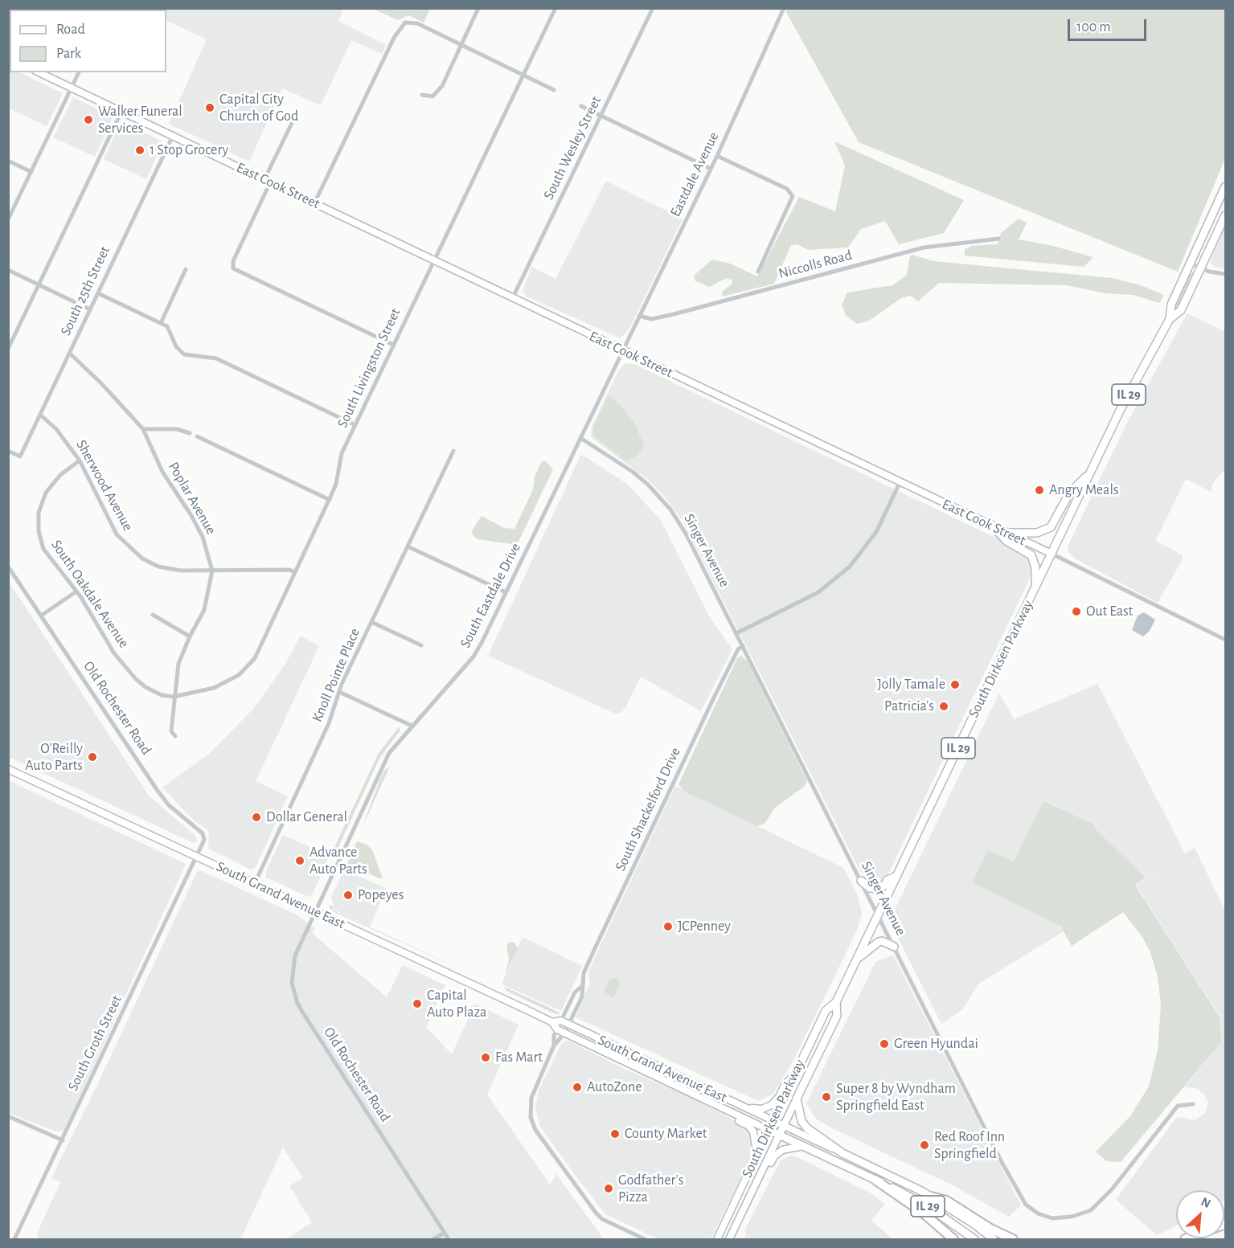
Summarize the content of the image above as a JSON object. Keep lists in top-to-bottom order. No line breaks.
{"streets":{"main road":["East Cook Street","IL 29","South Dirksen Parkway","South Grand Avenue East"],"street":["South Wesley Street","Eastdale Avenue","Niccolls Road","South 25th Street","South Livingston Street","Sherwood Avenue","Poplar Avenue","Singer Avenue","South Oakdale Avenue","South Eastdale Drive","Knoll Pointe Place","Old Rochester Road","South Shackelford Drive","South Groth Street"]},"crossings":[["South Wesley Street","East Cook Street"],["Eastdale Avenue","East Cook Street"],["Eastdale Avenue","Niccolls Road"],["Eastdale Avenue","South Eastdale Drive"],["East Cook Street","South 25th Street"],["East Cook Street","South Livingston Street"],["East Cook Street","South Eastdale Drive"],["East Cook Street","South Dirksen Parkway"],["South 25th Street","Sherwood Avenue"],["South 25th Street","Poplar Avenue"],["South Livingston Street","Sherwood Avenue"],["South Livingston Street","Poplar Avenue"],["South Livingston Street","South Oakdale Avenue"],["IL 29","South Dirksen Parkway"],["IL 29","South Grand Avenue East"],["Sherwood Avenue","Poplar Avenue"],["Sherwood Avenue","South Oakdale Avenue"],["Poplar Avenue","South Oakdale Avenue"],["Singer Avenue","South Eastdale Drive"],["Singer Avenue","South Dirksen Parkway"],["Singer Avenue","South Shackelford Drive"],["South Eastdale Drive","Old Rochester Road"],["South Eastdale Drive","South Grand Avenue East"],["South Dirksen Parkway","South Grand Avenue East"],["Knoll Pointe Place","South Grand Avenue East"],["Old Rochester Road","South Grand Avenue East"],["Old Rochester Road","South Groth Street"],["South Shackelford Drive","South Grand Avenue East"],["South Grand Avenue East","South Groth Street"]],"places":["Capital City Church of God","Walker Funeral Services","1 Stop Grocery","Angry Meals","Out East","Jolly Tamale","Patricia's","O'Reilly Auto Parts","Dollar General","Advance Auto Parts","Popeyes","JCPenney","Capital Auto Plaza","Green Hyundai","Fas Mart","AutoZone","Super 8 by Wyndham Springfield East","County Market","Red Roof Inn Springfield","Godfather's Pizza"],"legend":["Road","Park"],"scale_bar":"100 m","north":"top right"}
